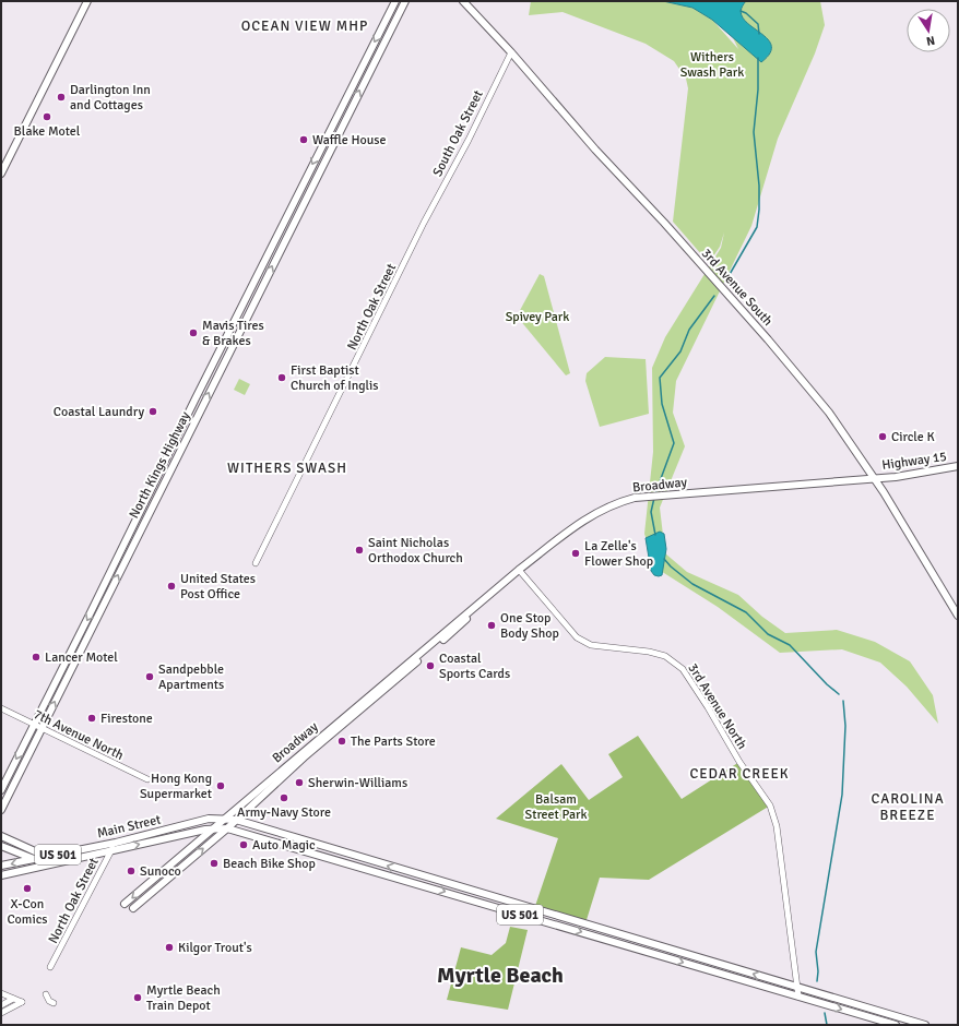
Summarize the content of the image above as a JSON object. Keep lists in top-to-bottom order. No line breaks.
{"streets":{"main road":["3rd Avenue South","Highway 15","North Kings Highway","Broadway","Main Street","US 501"],"street":["South Oak Street","North Oak Street","3rd Avenue North","7th Avenue North"]},"crossings":[["South Oak Street","3rd Avenue South"],["South Oak Street","North Oak Street"],["3rd Avenue South","Highway 15"],["3rd Avenue South","Broadway"],["North Oak Street","Main Street"],["Highway 15","Broadway"],["North Kings Highway","7th Avenue North"],["Broadway","3rd Avenue North"],["Broadway","Main Street"],["Broadway","US 501"],["3rd Avenue North","US 501"],["Main Street","US 501"]],"districts":["OCEAN VIEW MHP","WITHERS SWASH","CEDAR CREEK","CAROLINA BREEZE","Myrtle Beach"],"parks":["Withers Swash Park","Spivey Park","Balsam Street Park"],"places":["Darlington Inn and Cottages","Blake Motel","Waffle House","Mavis Tires & Brakes","First Baptist Church of Inglis","Coastal Laundry","Circle K","Saint Nicholas Orthodox Church","La Zelle's Flower Shop","United States Post Office","One Stop Body Shop","Lancer Motel","Coastal Sports Cards","Sandpebble Apartments","Firestone","The Parts Store","Sherwin-Williams","Hong Kong Supermarket","Army-Navy Store","Auto Magic","Beach Bike Shop","Sunoco","X-Con Comics","Kilgor Trout's","Myrtle Beach Train Depot"],"north":"bottom"}
